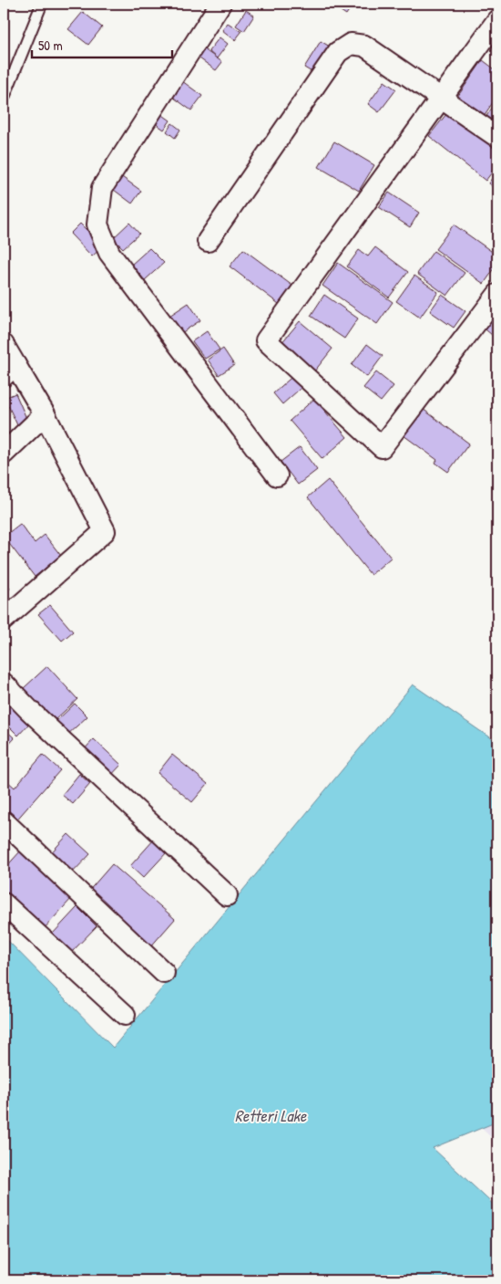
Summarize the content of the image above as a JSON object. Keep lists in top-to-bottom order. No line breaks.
{"water":["Retteri Lake"],"scale_bar":"50 m"}
